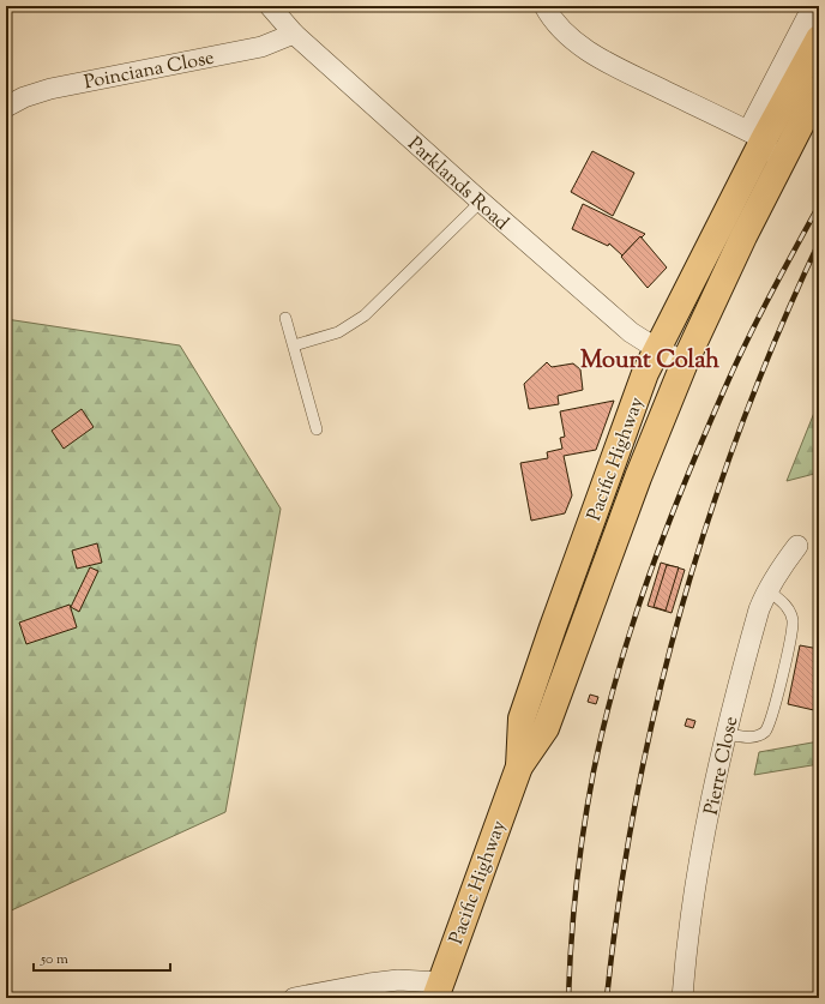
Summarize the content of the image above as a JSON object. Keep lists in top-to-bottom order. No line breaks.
{"streets":{"main road":["Pacific Highway"],"street":["Poinciana Close","Parklands Road","Pierre Close"]},"crossings":[["Poinciana Close","Parklands Road"],["Parklands Road","Pacific Highway"]],"districts":["Mount Colah"],"scale_bar":"50 m"}
